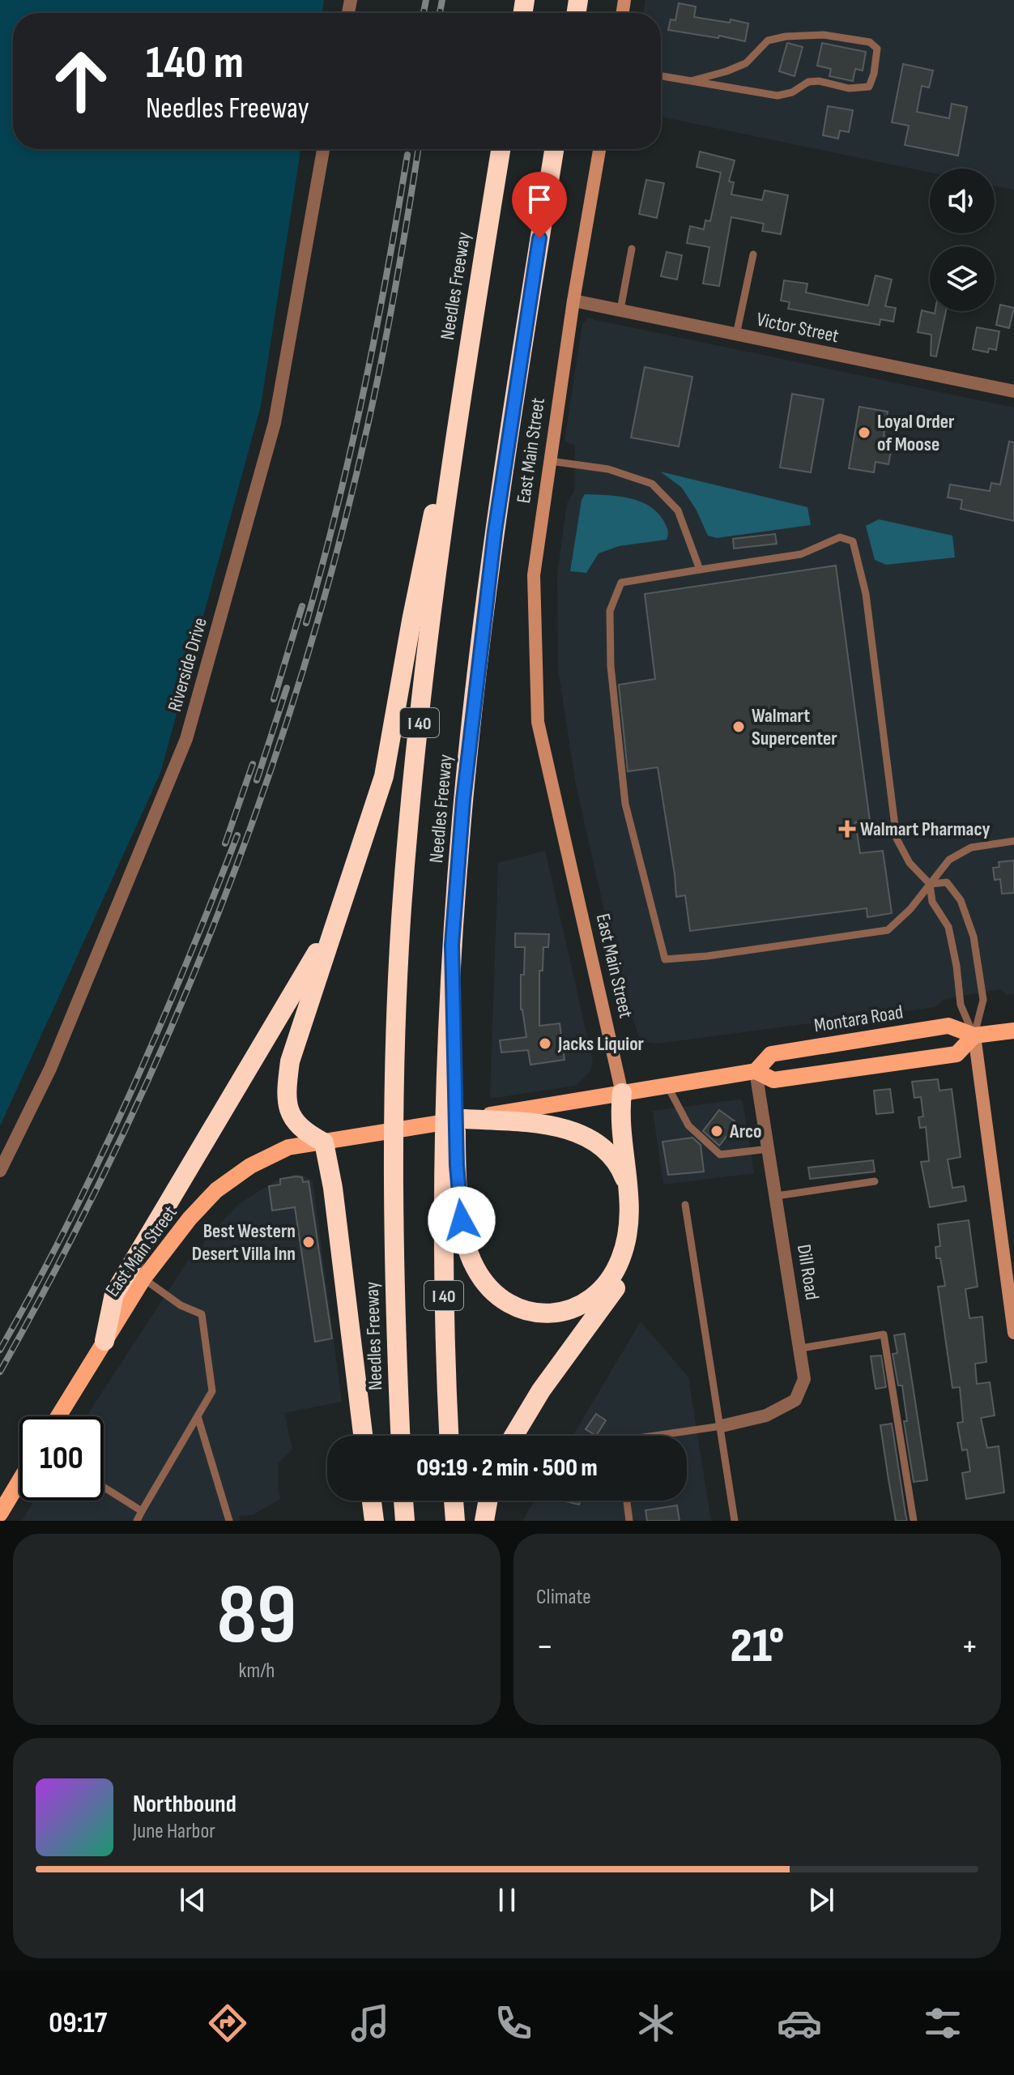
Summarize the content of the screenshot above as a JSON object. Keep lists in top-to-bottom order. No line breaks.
{"streets":{"highway":["Needles Freeway","I 40"],"main road":["East Main Street","Montara Road"],"street":["Victor Street","Riverside Drive","Dill Road"]},"crossings":[["Victor Street","East Main Street"],["East Main Street","Montara Road"],["Montara Road","Dill Road"]],"places":{"other":["Loyal Order of Moose","Walmart Supercenter","Jacks Liquior","Arco","Best Western Desert Villa Inn"],"health":["Walmart Pharmacy"]},"page":{"turn":["140 m","Needles Freeway"],"limit":"100","trip":"09:19 · 2 min · 500 m","tile":[["89","km/h"],"Climate"],"heat":["−","21°","+"],"song":["Northbound","June Harbor"],"tabs":"09:17"}}
